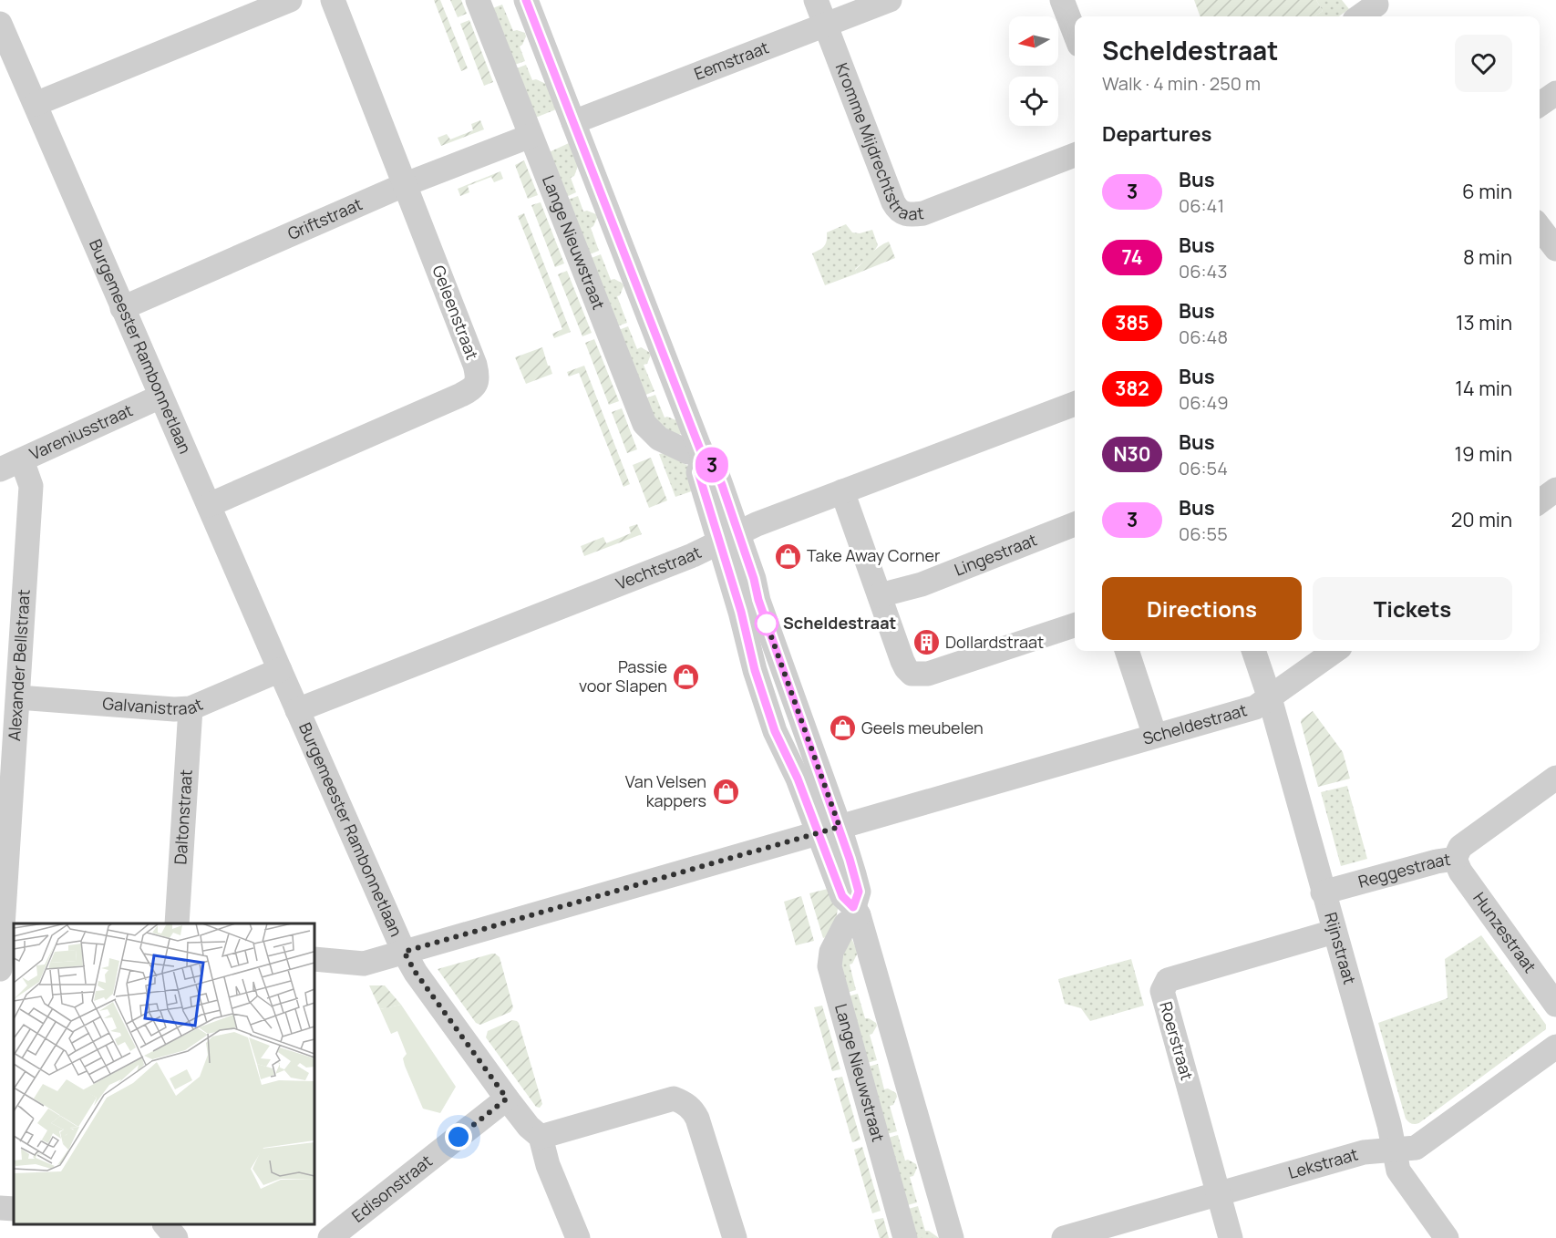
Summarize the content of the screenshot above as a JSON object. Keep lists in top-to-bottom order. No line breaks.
{"streets":{"street":["Eemstraat","Kromme Mijdrechtstraat","Griftstraat","Lange Nieuwstraat","Geleenstraat","Burgemeester Rambonnetlaan","Vareniusstraat","Lingestraat","Vechtstraat","Alexander Bellstraat","Galvanistraat","Scheldestraat","Daltonstraat","Reggestraat","Hunzestraat","Rijnstraat","Roerstraat","Lekstraat","Edisonstraat"]},"crossings":[["Eemstraat","Kromme Mijdrechtstraat"],["Griftstraat","Lange Nieuwstraat"],["Griftstraat","Geleenstraat"],["Griftstraat","Burgemeester Rambonnetlaan"],["Geleenstraat","Burgemeester Rambonnetlaan"],["Burgemeester Rambonnetlaan","Vareniusstraat"],["Burgemeester Rambonnetlaan","Vechtstraat"],["Burgemeester Rambonnetlaan","Galvanistraat"],["Burgemeester Rambonnetlaan","Scheldestraat"],["Burgemeester Rambonnetlaan","Edisonstraat"],["Vareniusstraat","Alexander Bellstraat"],["Alexander Bellstraat","Galvanistraat"],["Galvanistraat","Daltonstraat"],["Scheldestraat","Rijnstraat"],["Reggestraat","Hunzestraat"],["Reggestraat","Rijnstraat"],["Rijnstraat","Roerstraat"],["Rijnstraat","Lekstraat"],["Roerstraat","Lekstraat"]],"places":{"shop":["Take Away Corner","Passie voor Slapen","Geels meubelen","Van Velsen kappers"],"other":["Scheldestraat"],"building":["Dollardstraat"]},"lines":["bus line 3"],"north":"left","page":{"on_map":"3","heading":[["Scheldestraat","Walk · 4 min · 250 m"],"Departures"],"list":[{"mark":"3","name":"Bus","note":"06:41","value":"6 min"},{"mark":"74","name":"Bus","note":"06:43","value":"8 min"},{"mark":"385","name":"Bus","note":"06:48","value":"13 min"},{"mark":"382","name":"Bus","note":"06:49","value":"14 min"},{"mark":"N30","name":"Bus","note":"06:54","value":"19 min"},{"mark":"3","name":"Bus","note":"06:55","value":"20 min"}],"buttons":["Directions","Tickets"]}}
